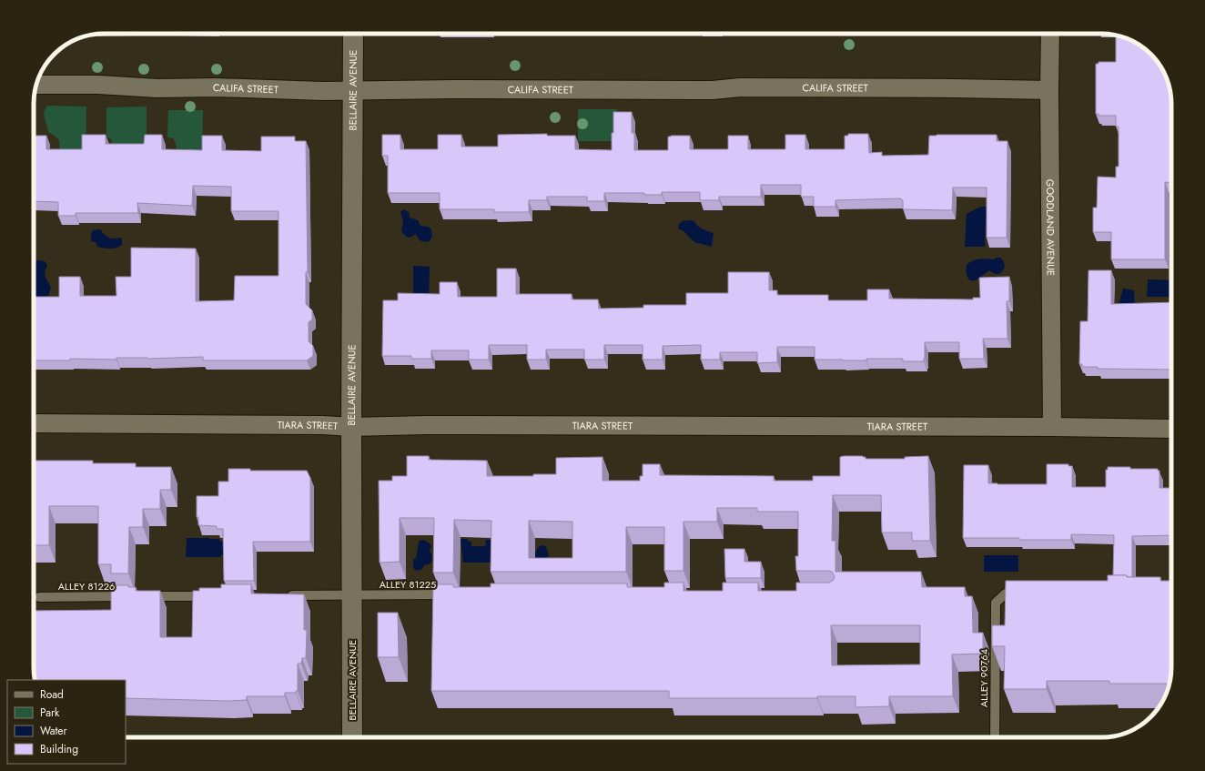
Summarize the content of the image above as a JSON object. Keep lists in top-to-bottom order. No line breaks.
{"streets":{"street":["CALIFA STREET","BELLAIRE AVENUE","GOODLAND AVENUE","TIARA STREET"],"lane":["ALLEY 81225","ALLEY 81226","ALLEY 90764"]},"crossings":[["CALIFA STREET","BELLAIRE AVENUE"],["CALIFA STREET","GOODLAND AVENUE"],["BELLAIRE AVENUE","TIARA STREET"],["BELLAIRE AVENUE","ALLEY 81225"],["GOODLAND AVENUE","TIARA STREET"]],"legend":["Road","Park","Water","Building"]}
